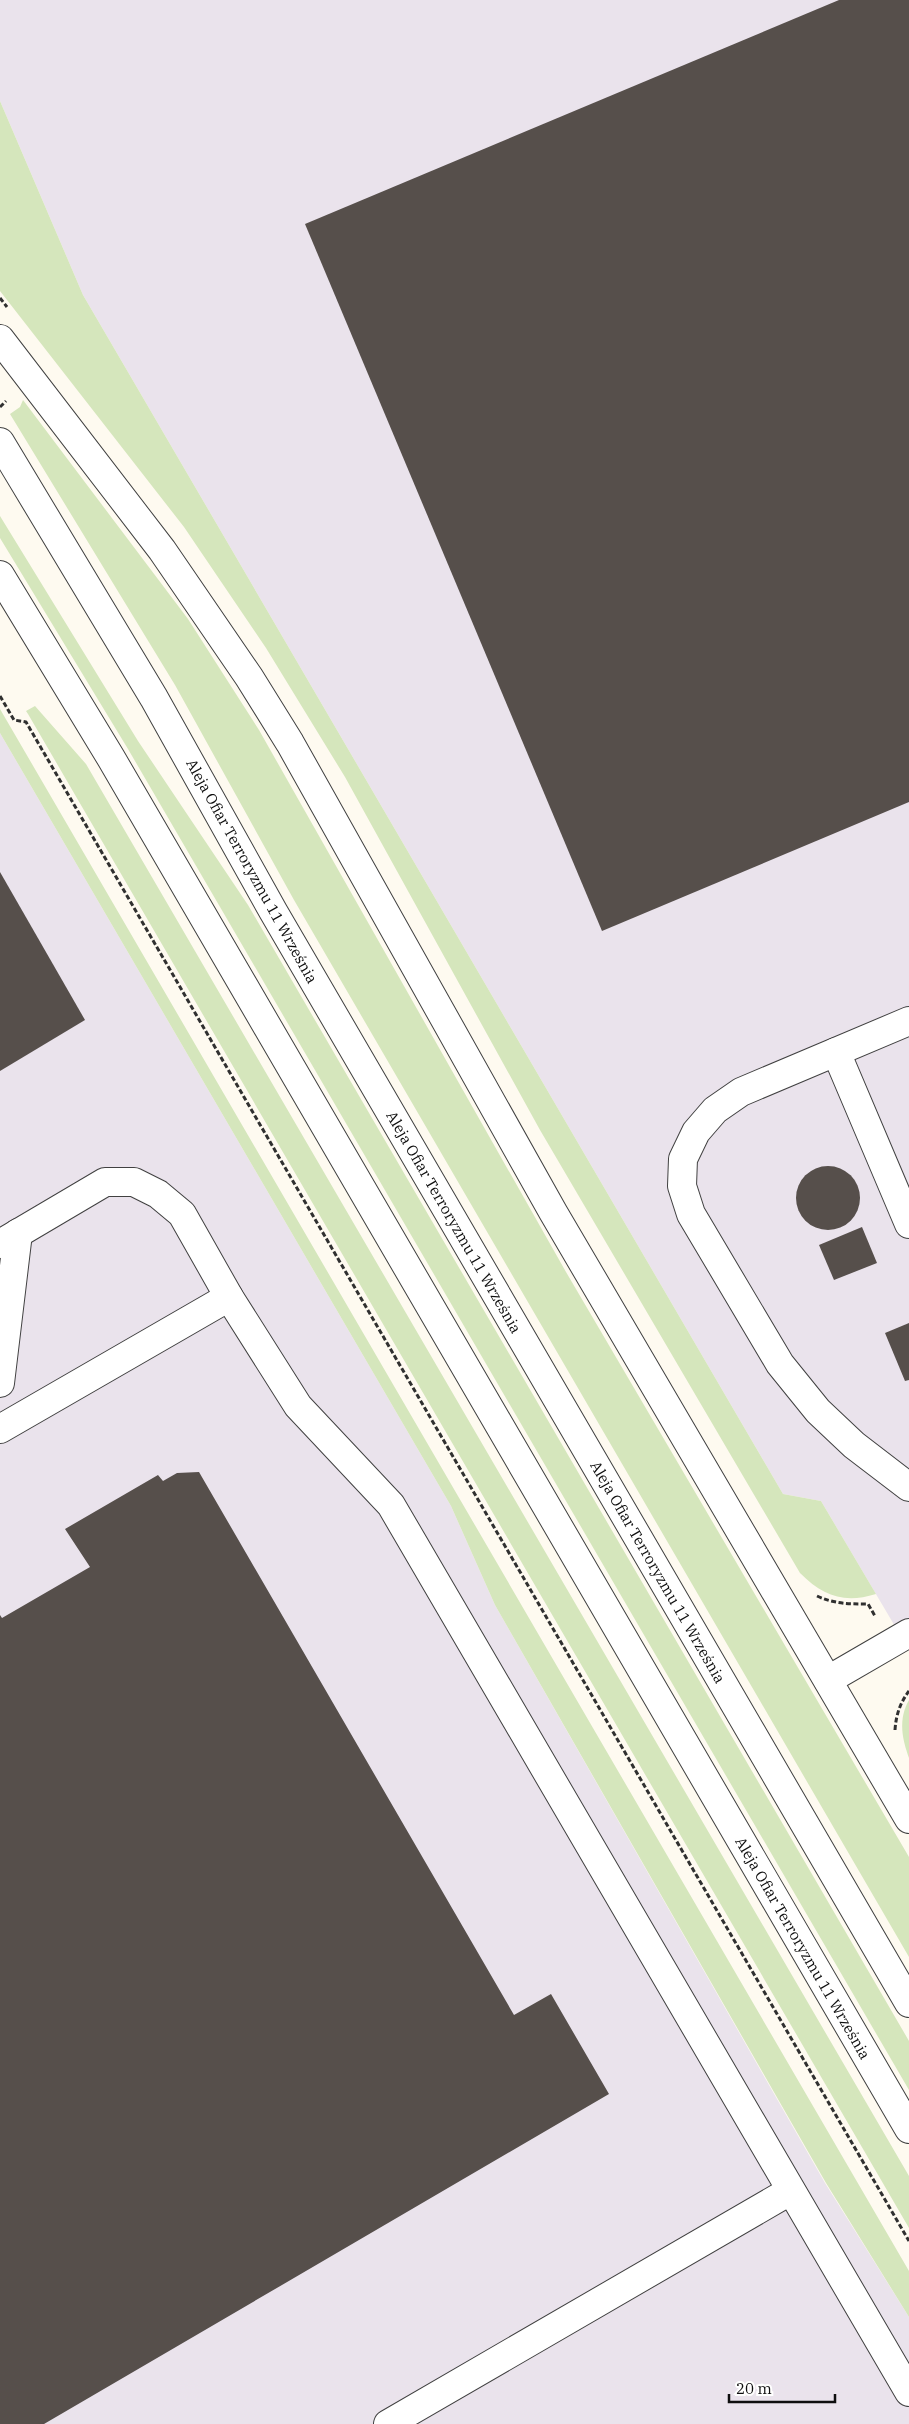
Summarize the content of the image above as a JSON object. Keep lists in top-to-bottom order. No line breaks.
{"streets":{"street":["Aleja Ofiar Terroryzmu 11 Września"]},"scale_bar":"20 m"}
